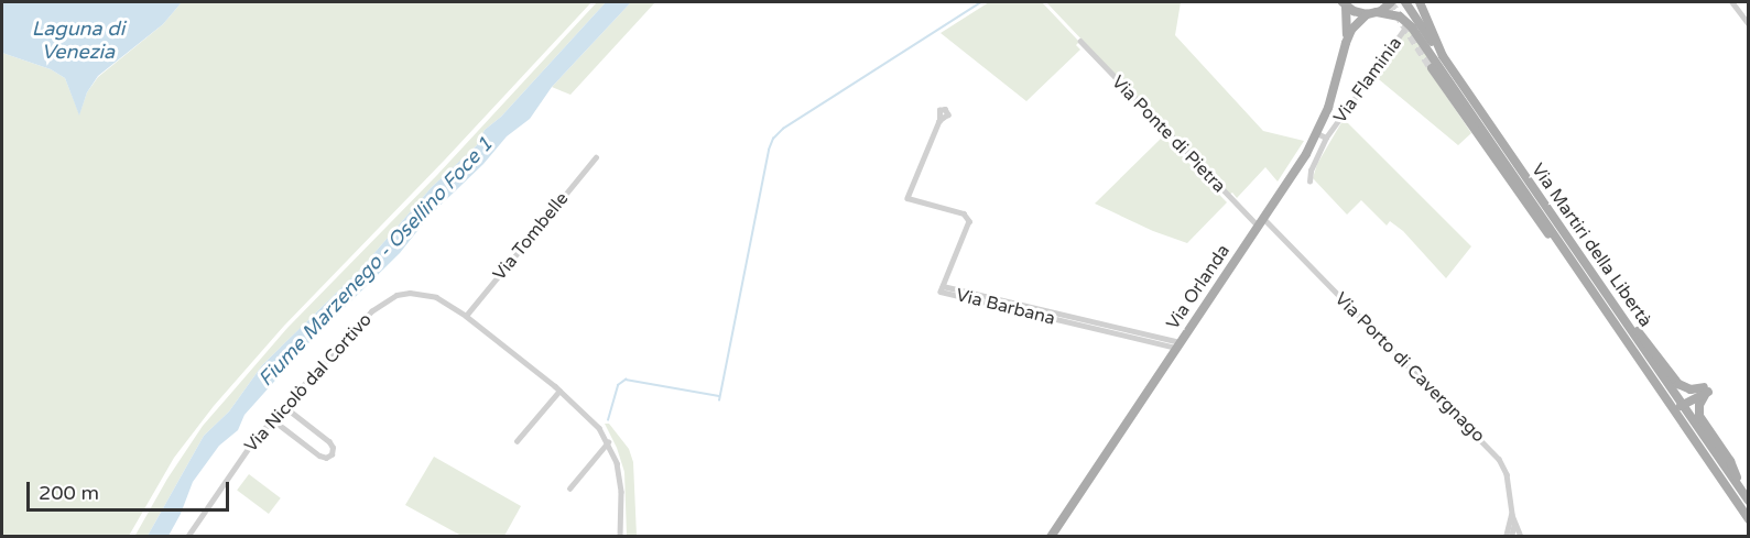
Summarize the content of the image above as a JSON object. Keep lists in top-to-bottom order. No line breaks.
{"streets":{"main road":["Via Martiri della Libertà","Via Orlanda"],"street":["Via Flaminia","Via Ponte di Pietra","Via Tombelle","Via Barbana","Via Porto di Cavergnago","Via Nicolò dal Cortivo"]},"crossings":[["Via Flaminia","Via Martiri della Libertà"],["Via Flaminia","Via Orlanda"],["Via Ponte di Pietra","Via Orlanda"],["Via Ponte di Pietra","Via Porto di Cavergnago"],["Via Tombelle","Via Nicolò dal Cortivo"],["Via Orlanda","Via Barbana"],["Via Orlanda","Via Porto di Cavergnago"]],"water":["Laguna di Venezia","Fiume Marzenego - Osellino Foce 1"],"scale_bar":"200 m"}
